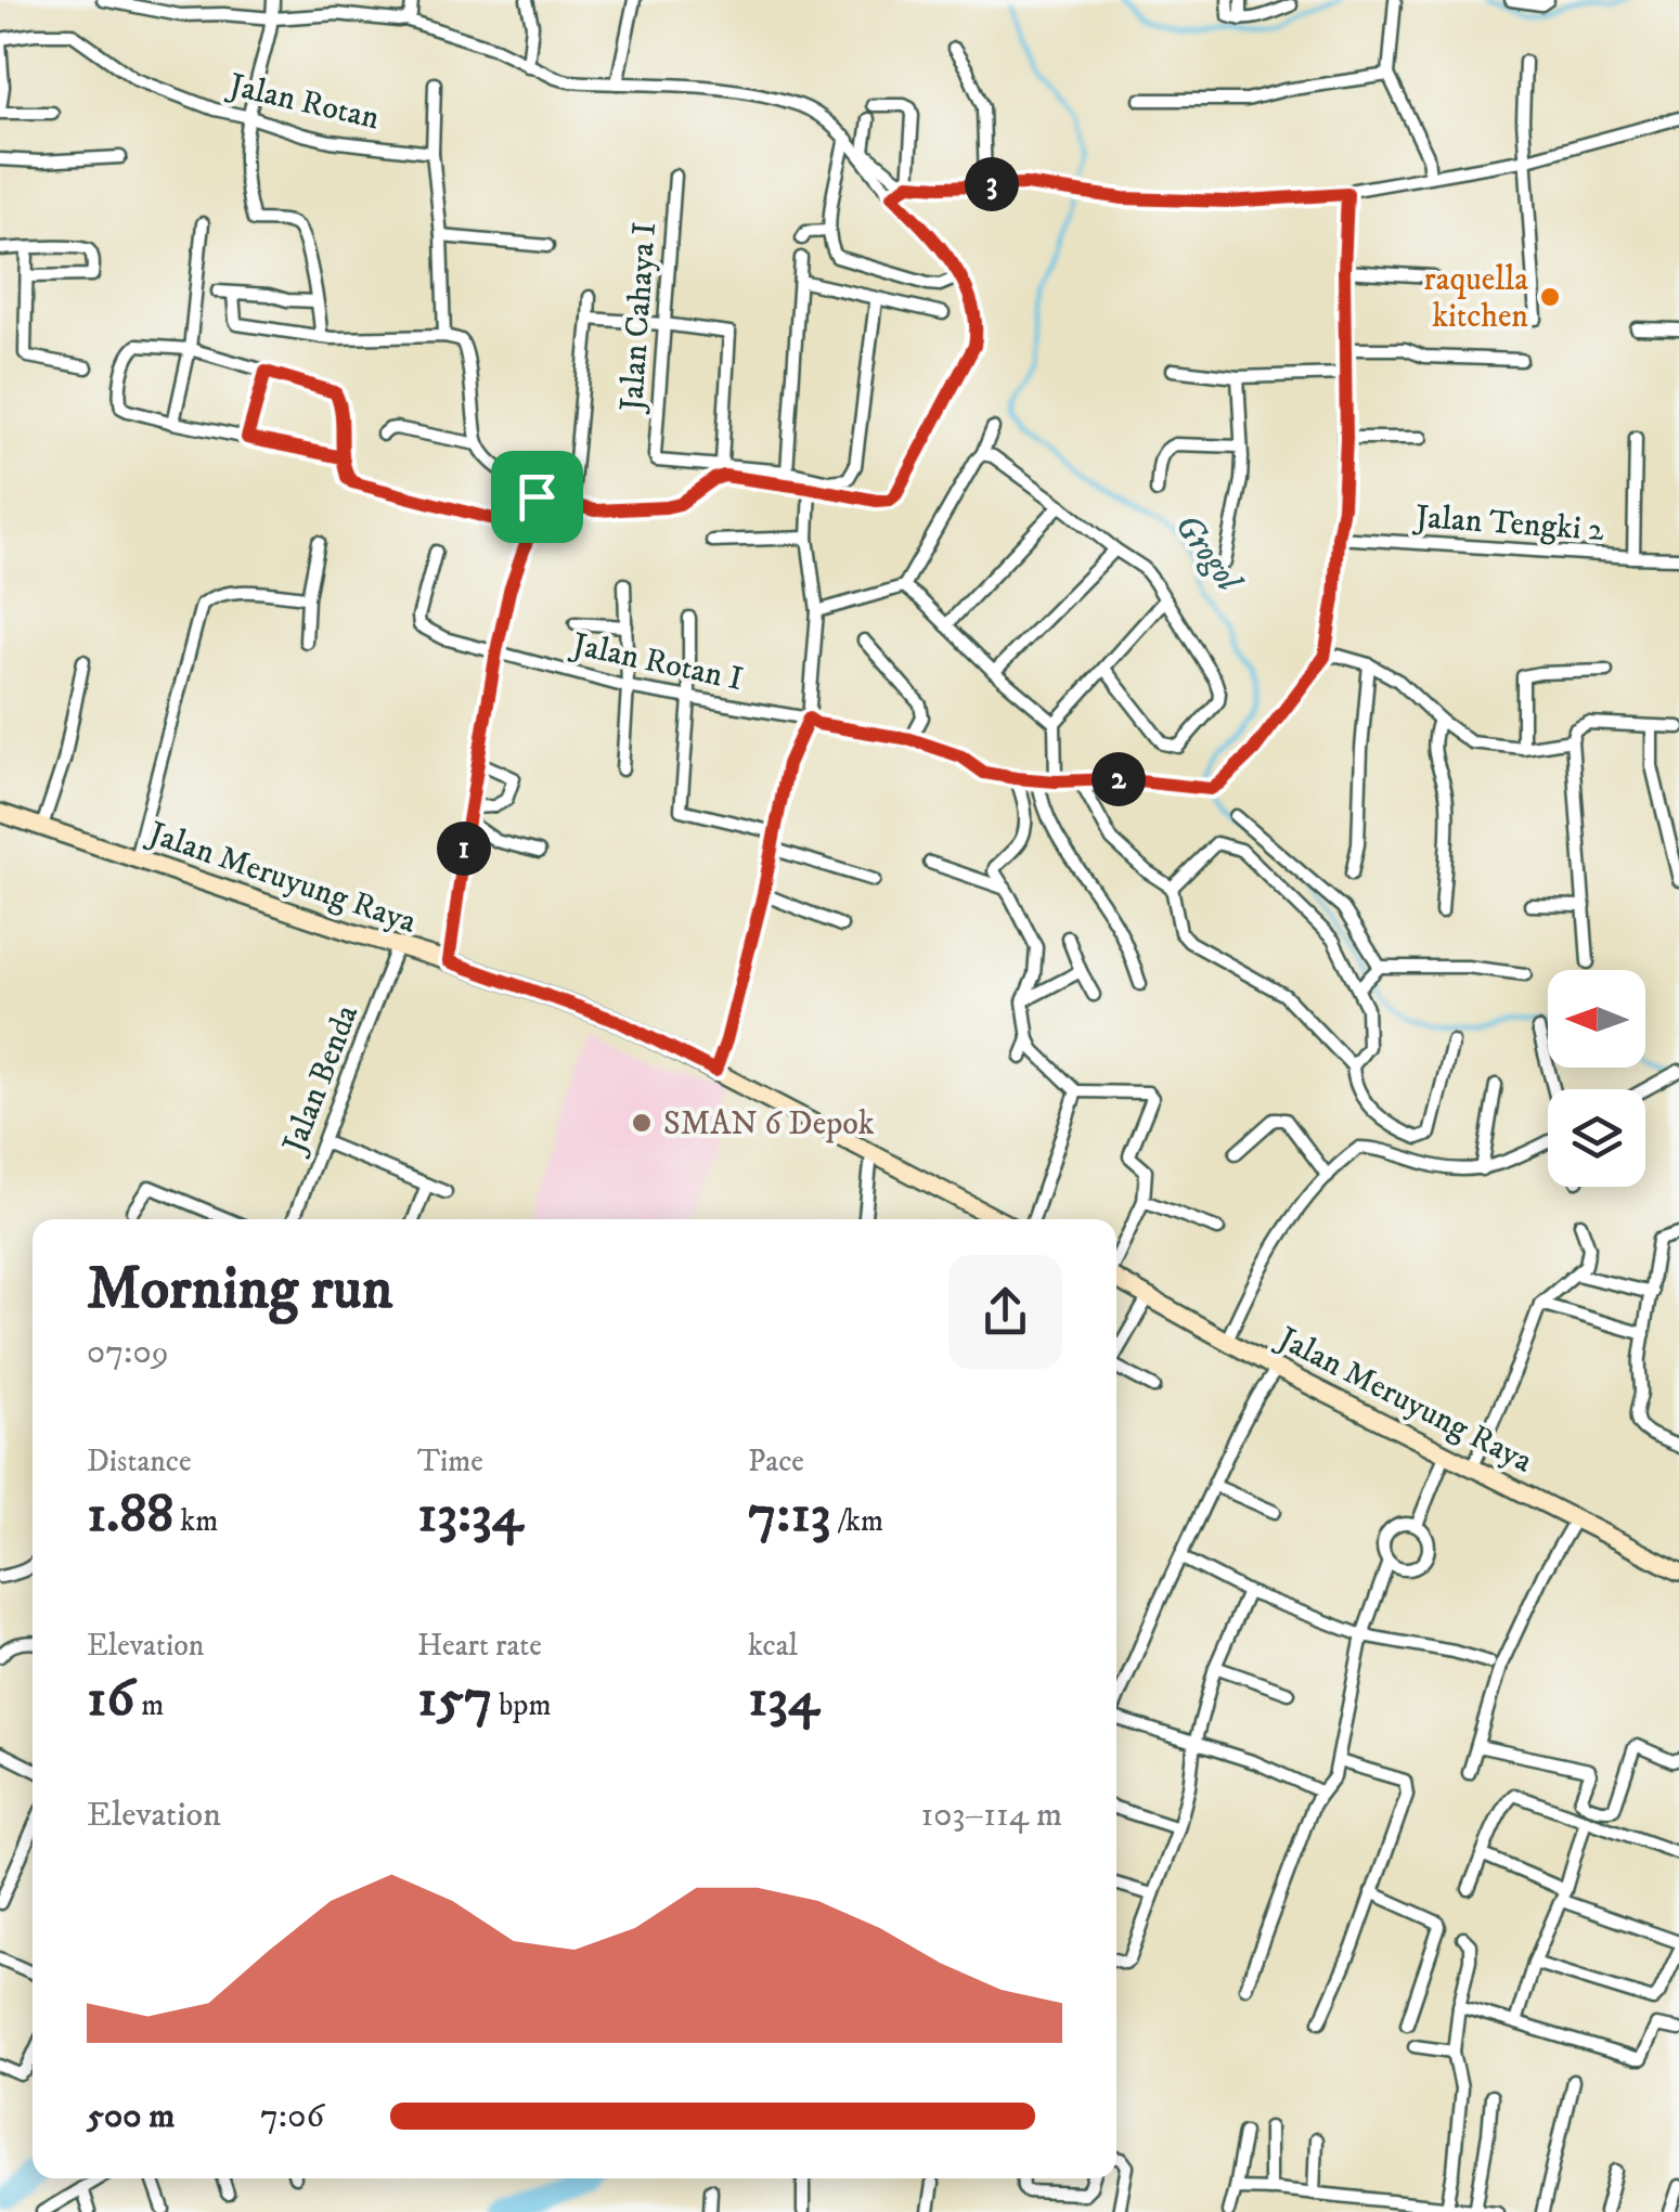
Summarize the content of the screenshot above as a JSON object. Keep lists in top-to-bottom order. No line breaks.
{"streets":{"main road":["Jalan Meruyung Raya"],"street":["Jalan Rotan","Jalan Cahaya I","Jalan Tengki 2","Jalan Rotan I","Jalan Benda"]},"crossings":[["Jalan Meruyung Raya","Jalan Benda"]],"water":["Grogol"],"places":["raquella kitchen","SMAN 6 Depok"],"north":"left","page":{"pins":["3","2","1"],"heading":["Morning run","07:09"],"stats":[["Distance","1.88 km"],["Time","13:34"],["Pace","7:13 /km"],["Elevation","16 m"],["Heart rate","157 bpm"],["kcal","134"]],"chart":["Elevation","103–114 m"],"list":[{"name":"500 m","note":"7:06"}]}}
